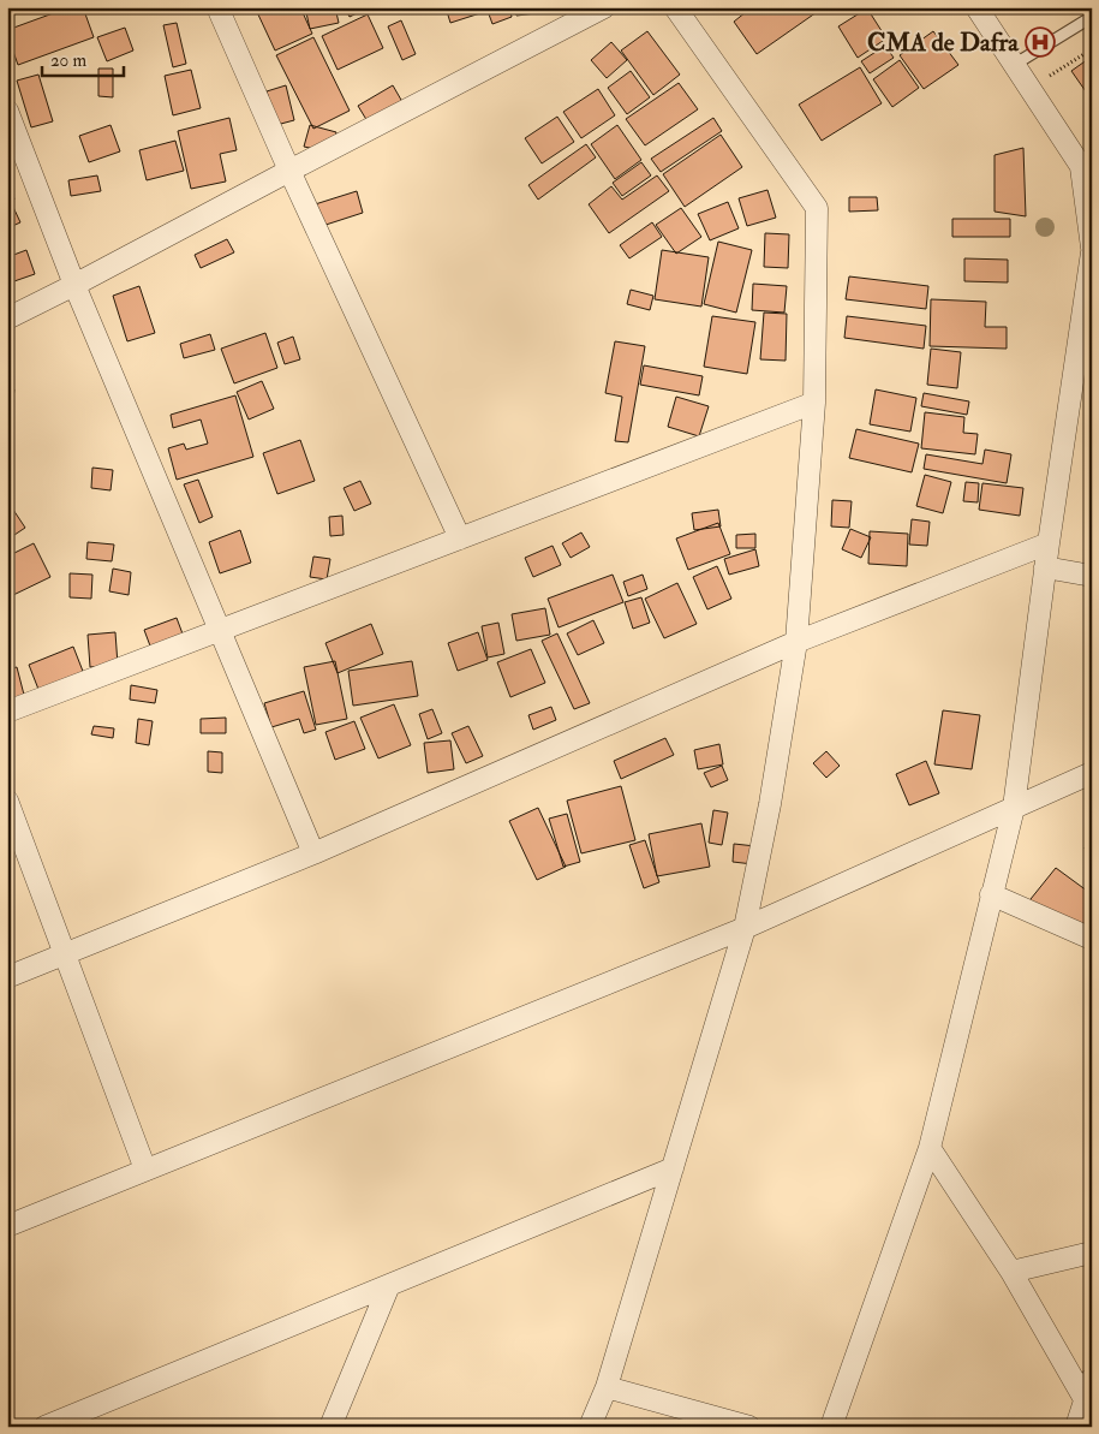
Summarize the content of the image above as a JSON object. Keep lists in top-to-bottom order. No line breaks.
{"places":{"hospital":["CMA de Dafra"]},"scale_bar":"20 m"}
